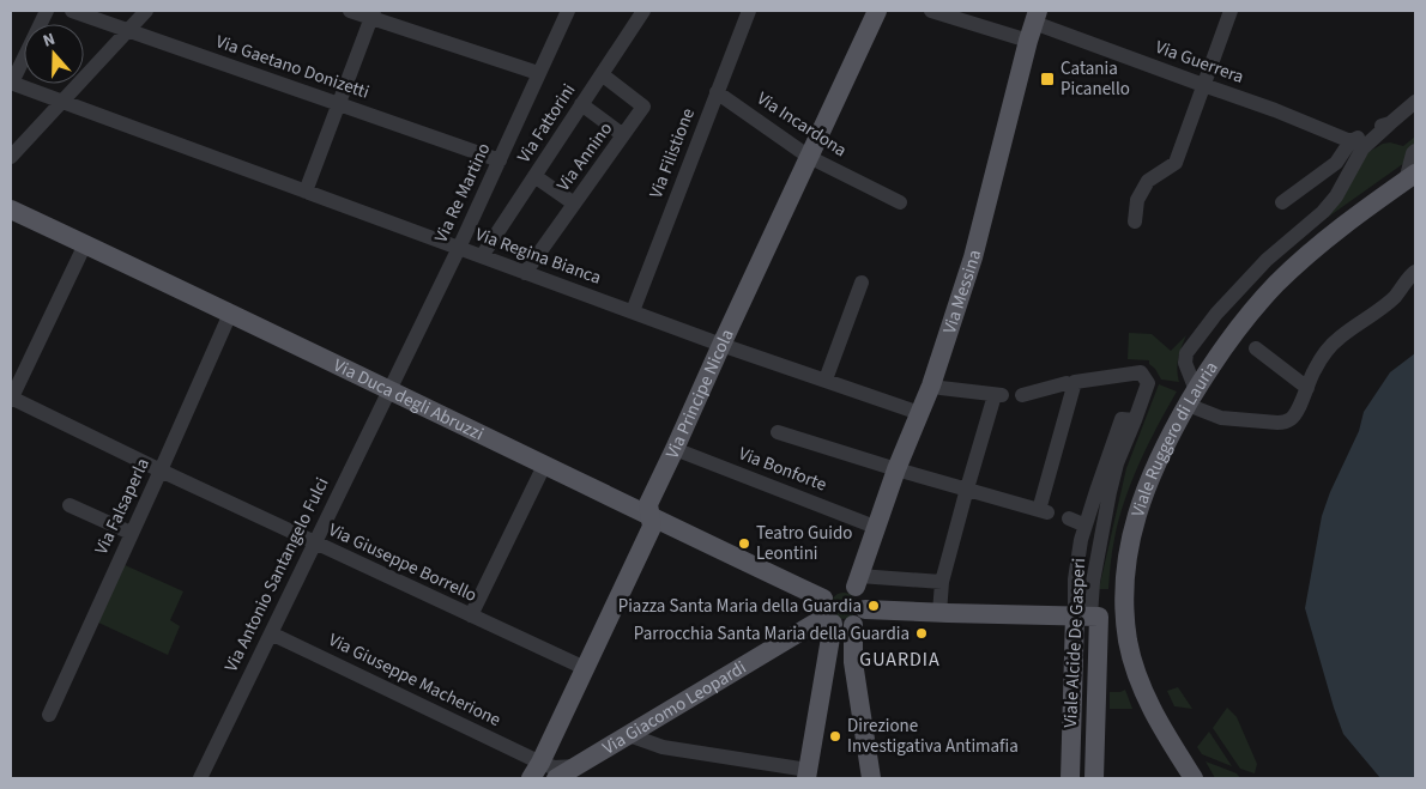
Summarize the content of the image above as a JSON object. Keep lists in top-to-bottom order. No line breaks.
{"streets":{"main road":["Via Messina","Via Principe Nicola","Via Duca degli Abruzzi","Viale Ruggero di Lauria","Viale Alcide De Gasperi","Via Giacomo Leopardi"],"street":["Via Guerrera","Via Gaetano Donizetti","Via Fattorini","Via Incardona","Via Filistione","Via Annino","Via Re Martino","Via Regina Bianca","Via Bonforte","Via Falsaperla","Via Giuseppe Borrello","Via Antonio Santangelo Fulci","Via Giuseppe Macherione"]},"crossings":[["Via Guerrera","Via Messina"],["Via Gaetano Donizetti","Via Re Martino"],["Via Fattorini","Via Annino"],["Via Fattorini","Via Regina Bianca"],["Via Incardona","Via Filistione"],["Via Incardona","Via Principe Nicola"],["Via Filistione","Via Regina Bianca"],["Via Annino","Via Regina Bianca"],["Via Re Martino","Via Regina Bianca"],["Via Re Martino","Via Duca degli Abruzzi"],["Via Re Martino","Via Antonio Santangelo Fulci"],["Via Regina Bianca","Via Messina"],["Via Regina Bianca","Via Principe Nicola"],["Via Messina","Via Duca degli Abruzzi"],["Via Messina","Via Bonforte"],["Via Messina","Via Giacomo Leopardi"],["Via Principe Nicola","Via Duca degli Abruzzi"],["Via Principe Nicola","Via Bonforte"],["Via Principe Nicola","Via Giuseppe Borrello"],["Via Principe Nicola","Via Giuseppe Macherione"],["Via Duca degli Abruzzi","Via Falsaperla"],["Via Duca degli Abruzzi","Via Antonio Santangelo Fulci"],["Via Duca degli Abruzzi","Via Giacomo Leopardi"],["Via Falsaperla","Via Giuseppe Borrello"],["Via Giuseppe Borrello","Via Antonio Santangelo Fulci"],["Via Antonio Santangelo Fulci","Via Giuseppe Macherione"],["Via Giuseppe Macherione","Via Giacomo Leopardi"]],"districts":["GUARDIA"],"places":{"transit":["Catania Picanello"],"other":["Teatro Guido Leontini","Piazza Santa Maria della Guardia","Parrocchia Santa Maria della Guardia","Direzione Investigativa Antimafia"]},"north":"top"}
